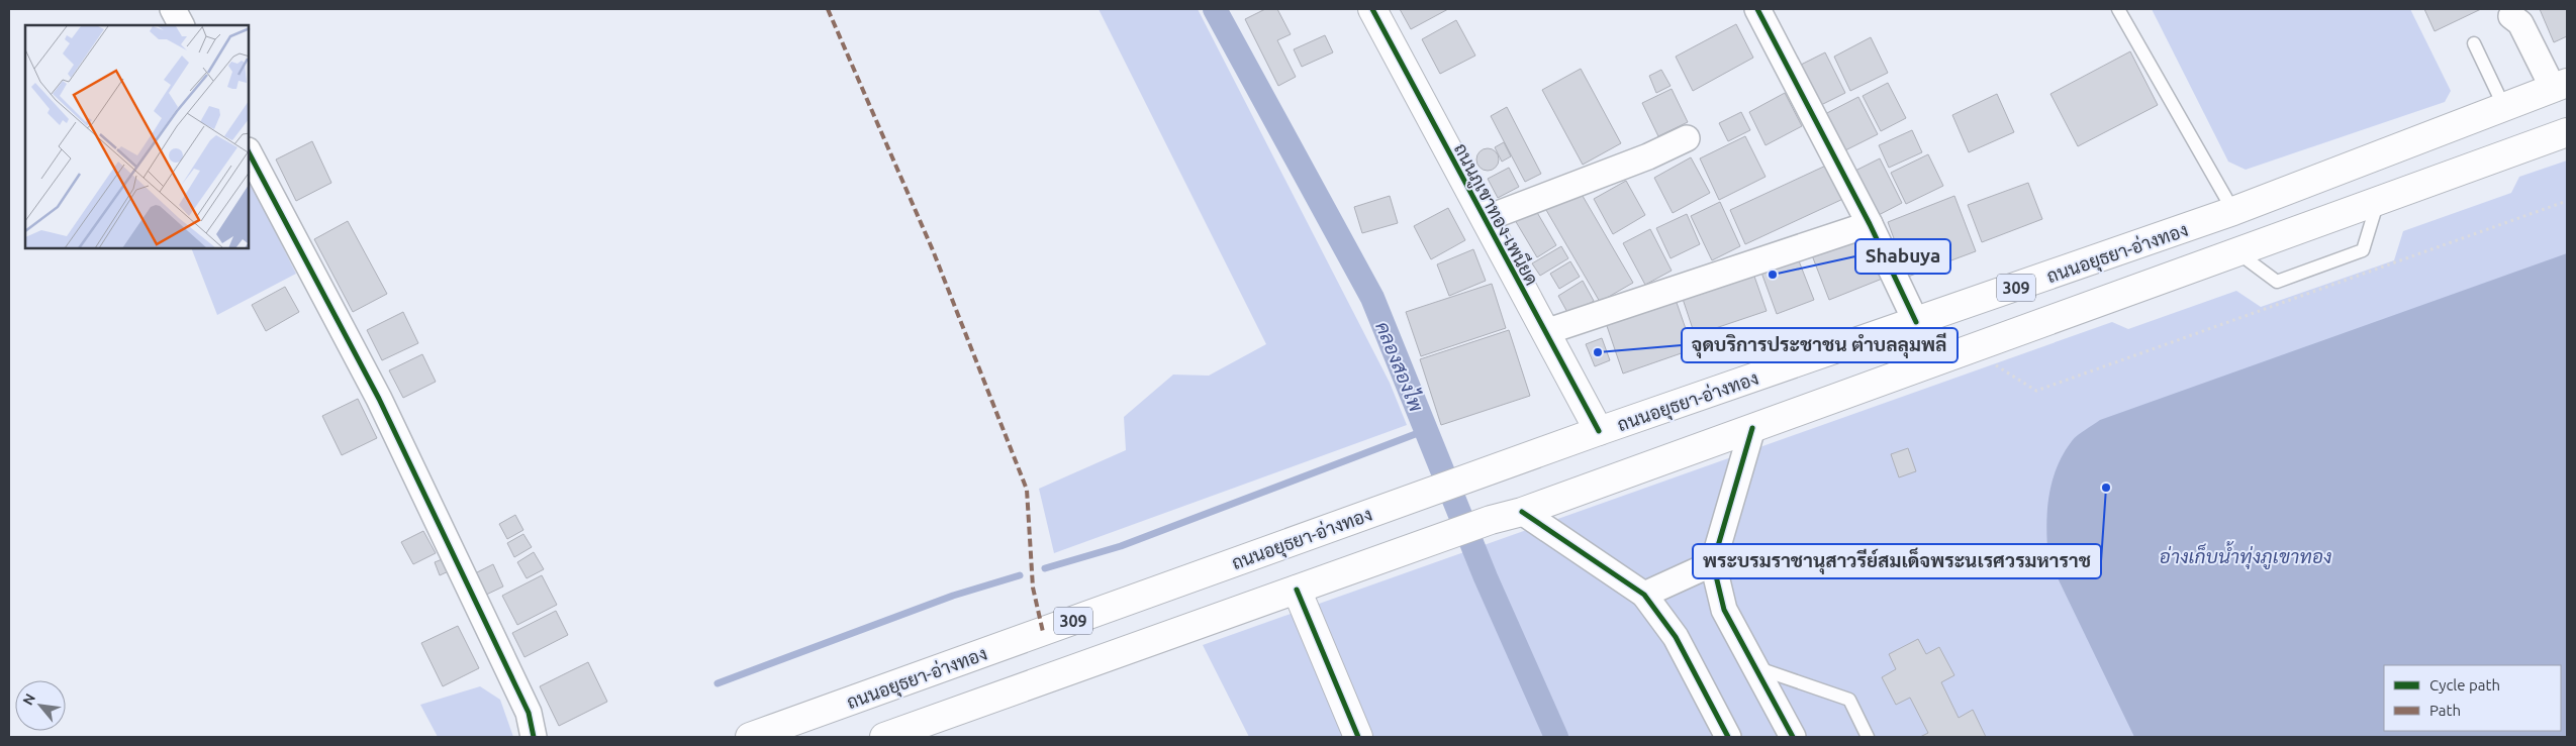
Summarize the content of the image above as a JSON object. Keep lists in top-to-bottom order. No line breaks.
{"streets":{"main road":["ถนนภูเขาทอง-เพนียด","ถนนอยุธยา-อ่างทอง","309"]},"crossings":[["ถนนภูเขาทอง-เพนียด","ถนนอยุธยา-อ่างทอง"]],"water":["คลองสองไพ","อ่างเก็บน้ำทุ่งภูเขาทอง"],"places":["Shabuya","จุดบริการประชาชน ตำบลลุมพลี","พระบรมราชานุสาวรีย์สมเด็จพระนเรศวรมหาราช"],"legend":["Cycle path","Path"],"north":"top left"}
